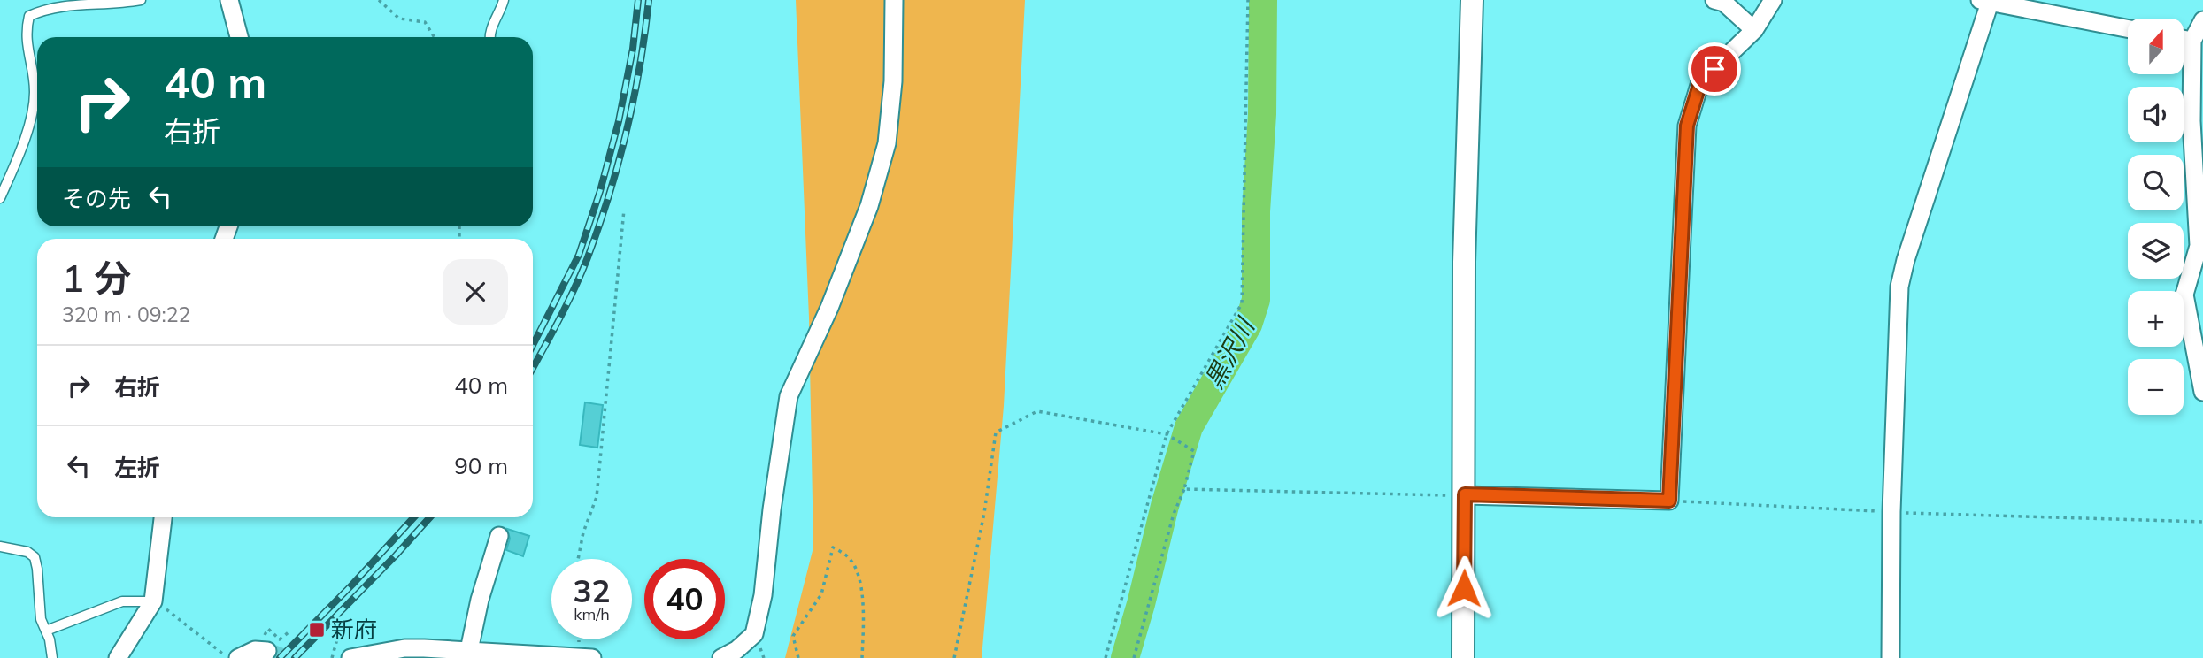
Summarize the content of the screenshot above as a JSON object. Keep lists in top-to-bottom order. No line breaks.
{"water":["黒沢川"],"places":{"transit":["新府"]},"north":"top","page":{"map_buttons":["+","−"],"turn":["40 m","右折"],"then":"その先","heading":["1 分","320 m · 09:22"],"list":[{"name":"右折","value":"40 m"},{"name":"左折","value":"90 m"}],"speed":"32 km/h","limit":"40"}}
